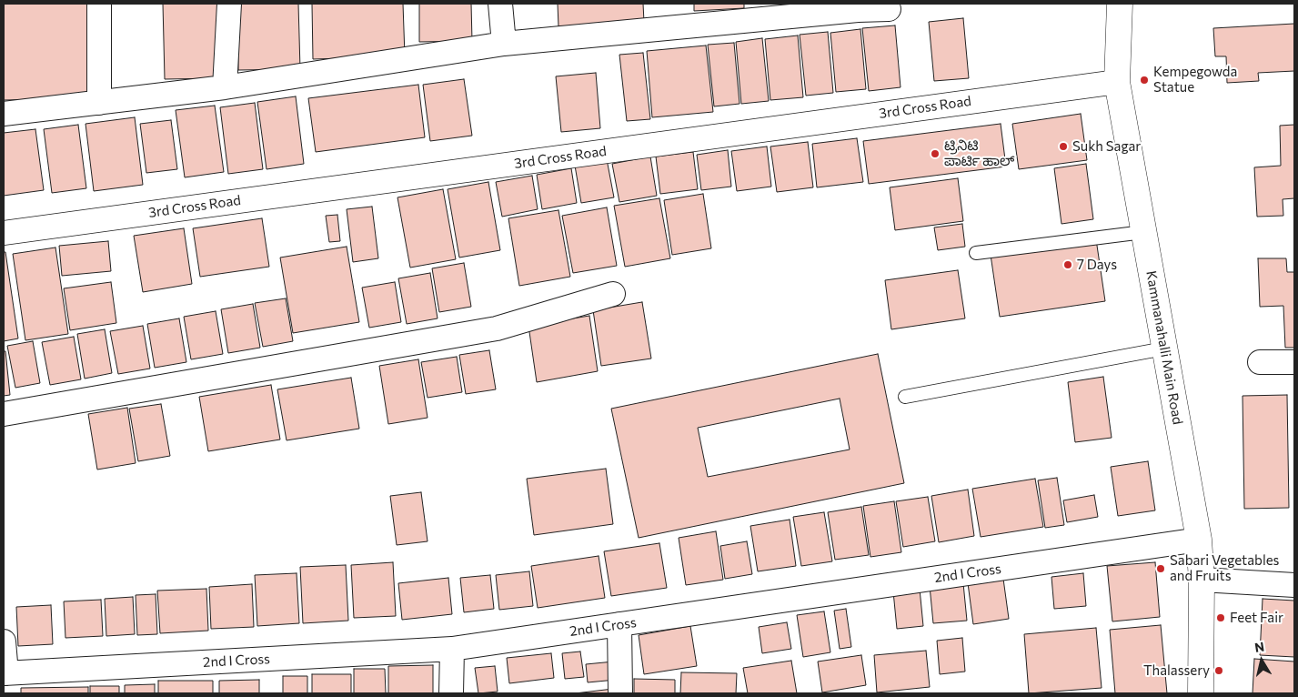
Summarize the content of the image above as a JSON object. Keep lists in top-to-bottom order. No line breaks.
{"streets":{"main road":["Kammanahalli Main Road"],"street":["3rd Cross Road","2nd I Cross"]},"crossings":[["3rd Cross Road","Kammanahalli Main Road"],["Kammanahalli Main Road","2nd I Cross"]],"places":["Kempegowda Statue","Sukh Sagar","ಟ್ರಿನಿಟಿ ಪಾರ್ಟಿ ಹಾಲ್","7 Days","Sabari Vegetables and Fruits","Feet Fair","Thalassery"],"north":"top"}
